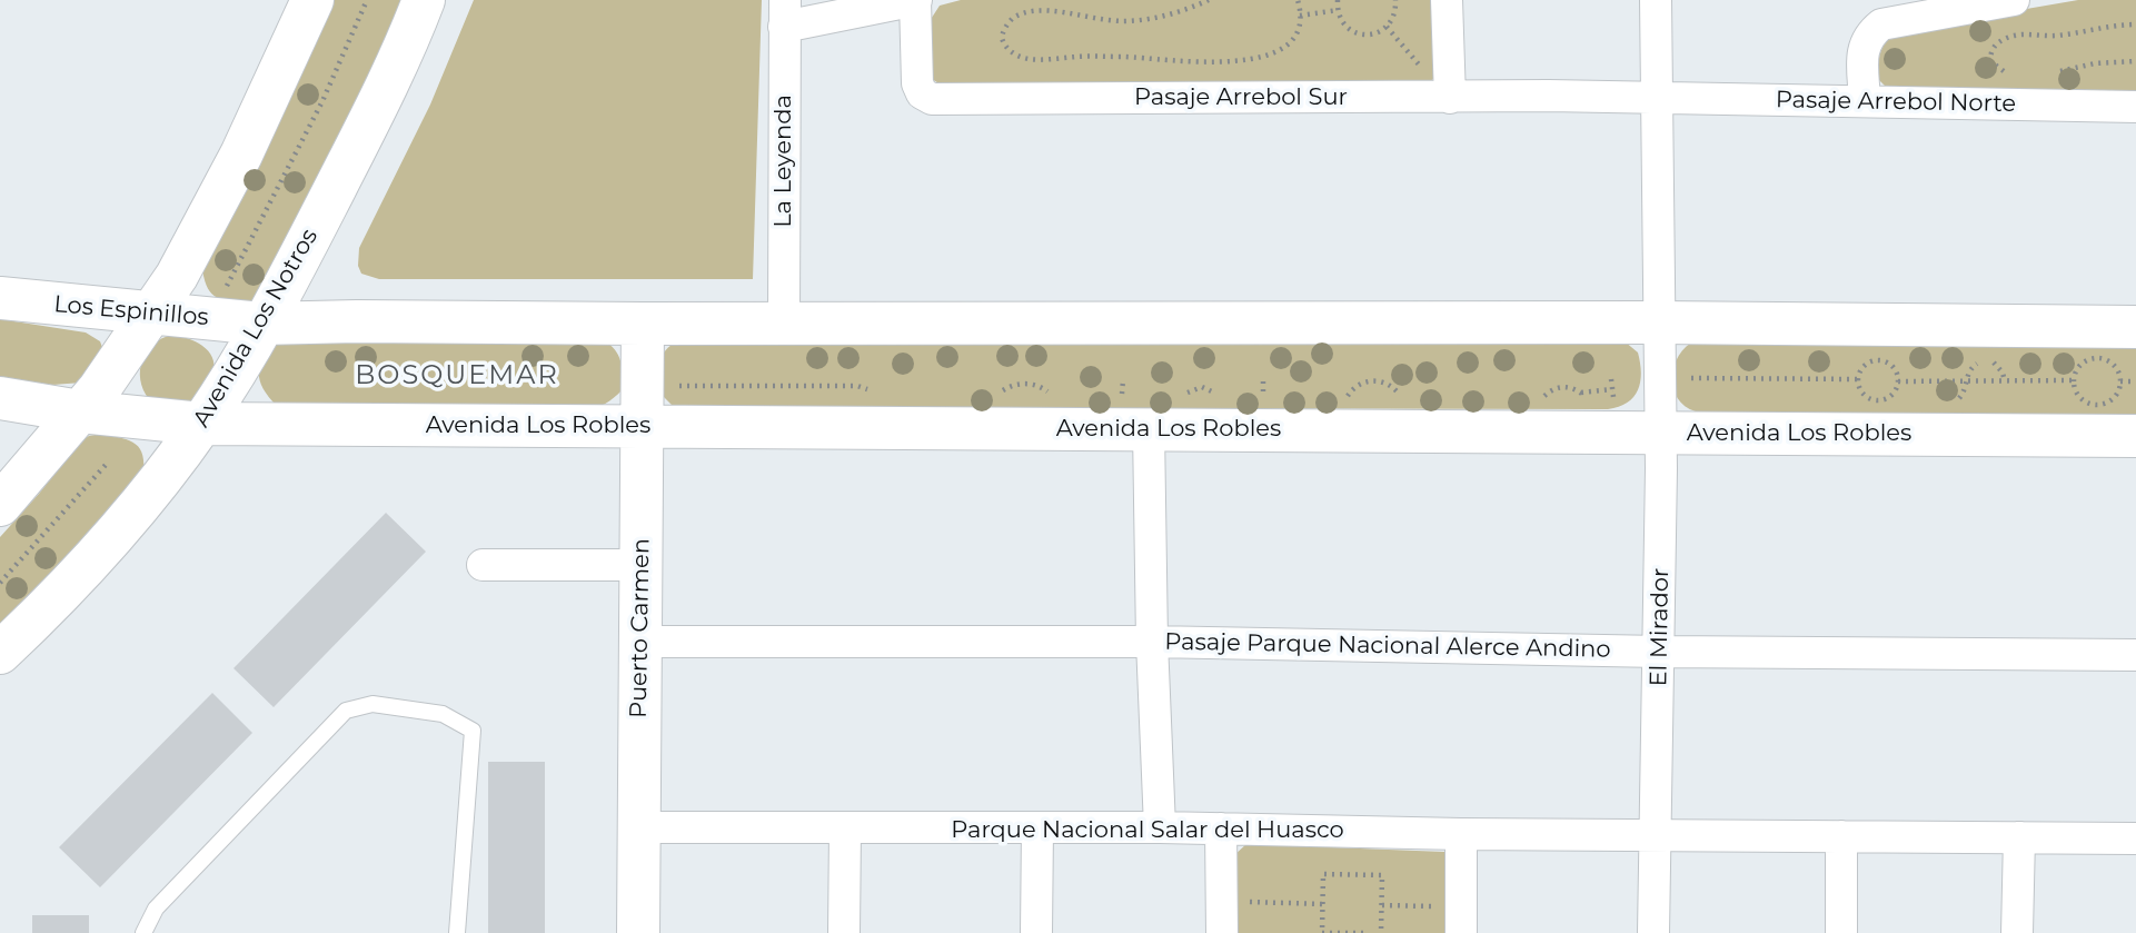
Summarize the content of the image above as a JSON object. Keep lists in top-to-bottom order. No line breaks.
{"streets":{"street":["Pasaje Arrebol Sur","Pasaje Arrebol Norte","La Leyenda","Los Espinillos","Avenida Los Notros","Avenida Los Robles","El Mirador","Puerto Carmen","Pasaje Parque Nacional Alerce Andino","Parque Nacional Salar del Huasco"]},"crossings":[["Pasaje Arrebol Sur","Pasaje Arrebol Norte"],["Pasaje Arrebol Sur","El Mirador"],["Pasaje Arrebol Norte","El Mirador"],["Los Espinillos","Avenida Los Notros"],["Avenida Los Notros","Avenida Los Robles"],["Avenida Los Robles","El Mirador"],["Avenida Los Robles","Puerto Carmen"],["El Mirador","Pasaje Parque Nacional Alerce Andino"],["El Mirador","Parque Nacional Salar del Huasco"],["Puerto Carmen","Pasaje Parque Nacional Alerce Andino"],["Puerto Carmen","Parque Nacional Salar del Huasco"]],"districts":["BOSQUEMAR"]}
